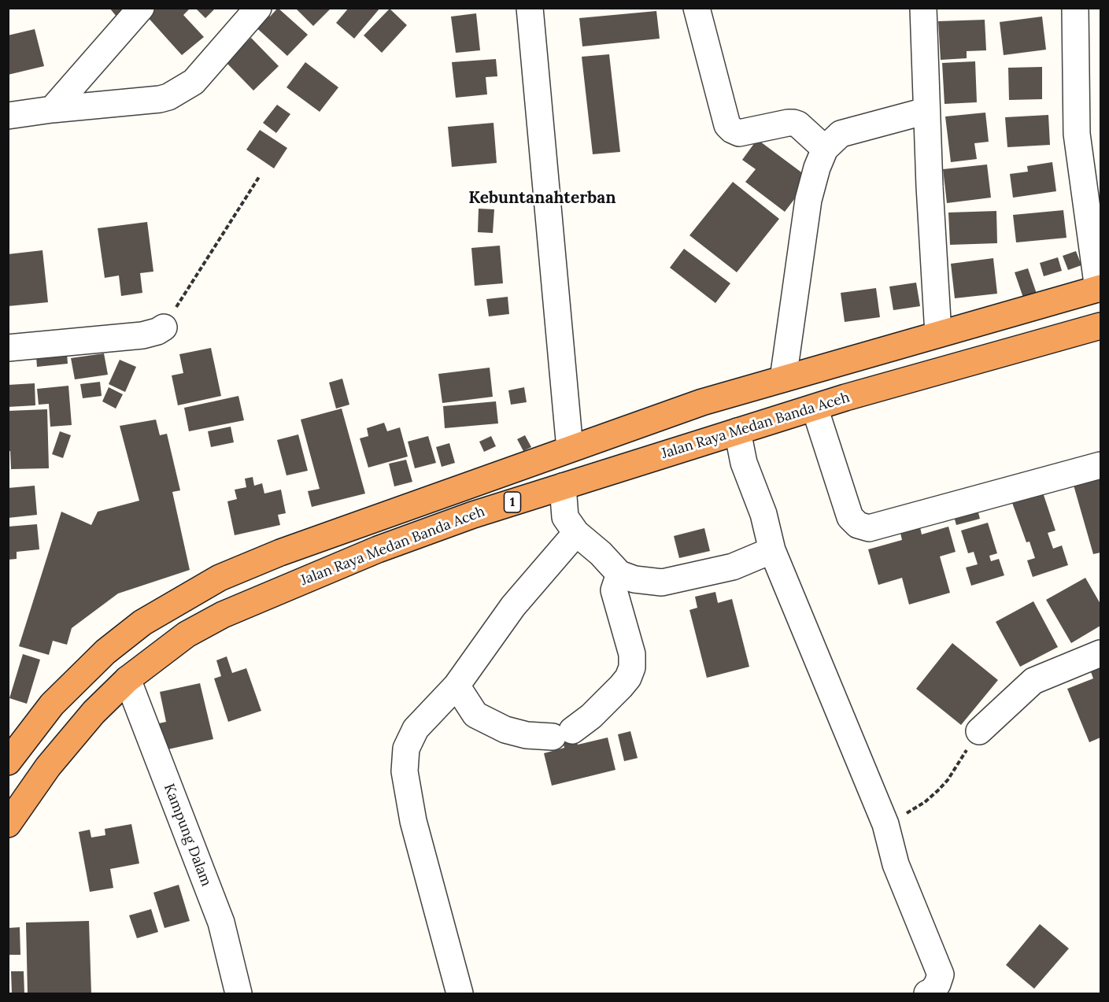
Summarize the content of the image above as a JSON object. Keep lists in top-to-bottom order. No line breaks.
{"streets":{"highway":["Jalan Raya Medan Banda Aceh","1"],"street":["Kampung Dalam"]},"crossings":[["Jalan Raya Medan Banda Aceh","Kampung Dalam"]],"districts":["Kebuntanahterban"]}
